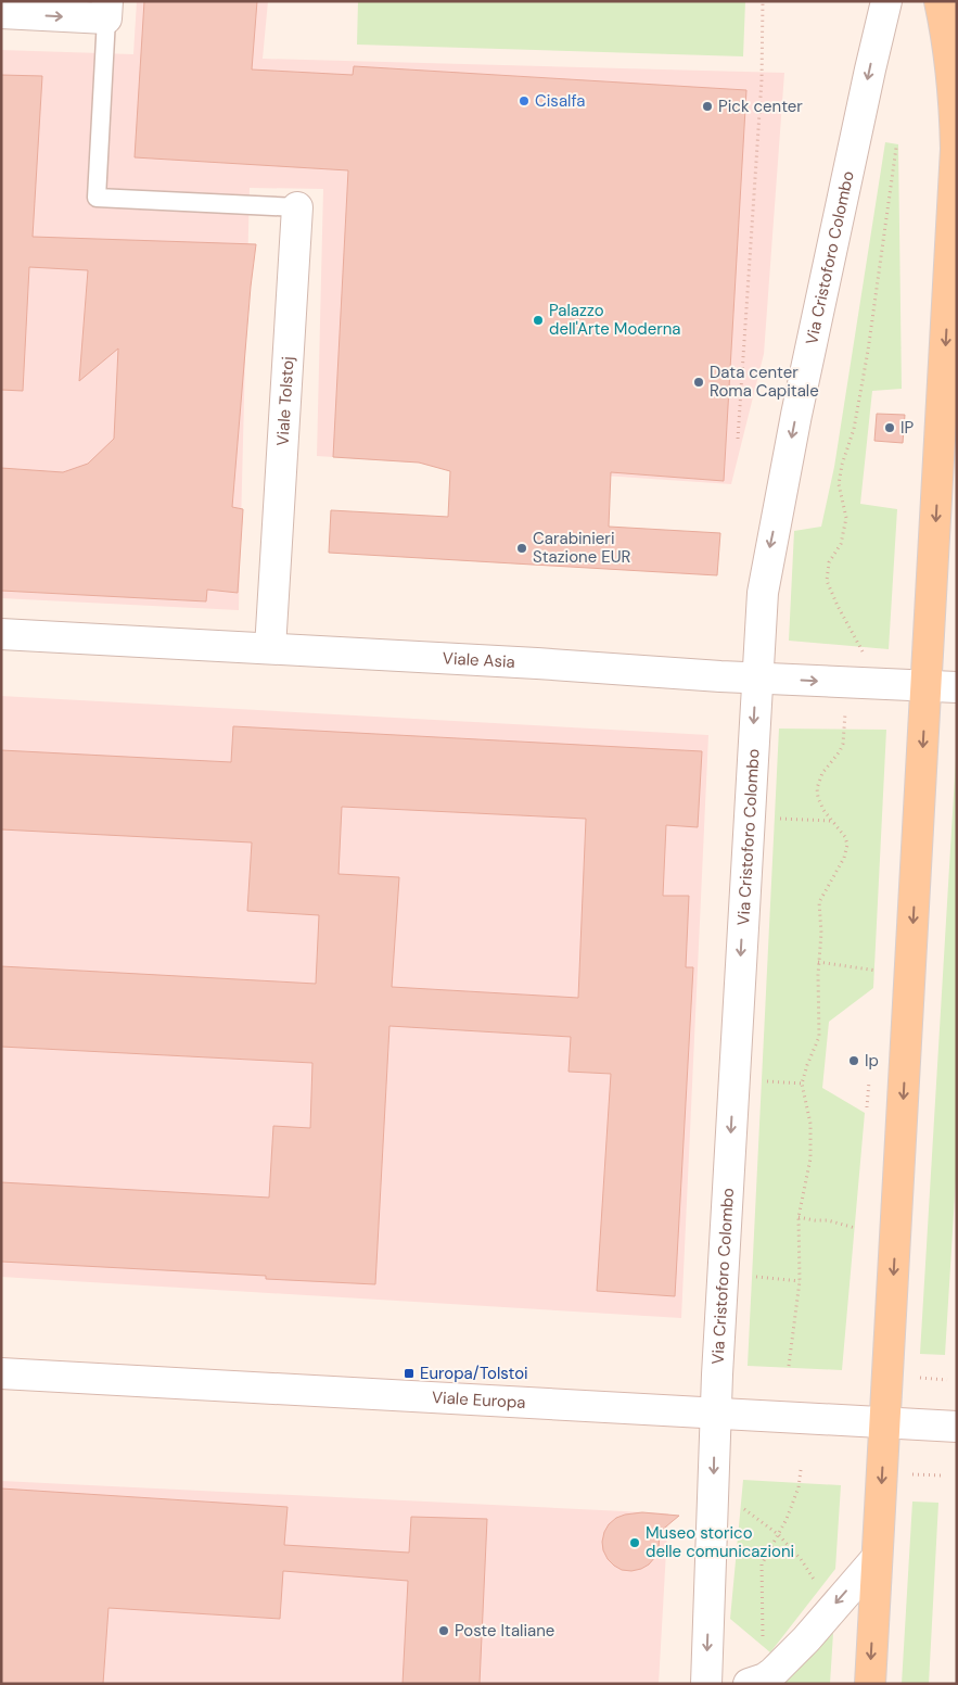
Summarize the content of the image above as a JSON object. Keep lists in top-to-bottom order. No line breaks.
{"streets":{"street":["Via Cristoforo Colombo","Viale Tolstoj","Viale Asia","Viale Europa"]},"crossings":[["Via Cristoforo Colombo","Viale Asia"],["Via Cristoforo Colombo","Viale Europa"],["Viale Tolstoj","Viale Asia"]],"one_way":["Via Cristoforo Colombo"],"places":{"other":["Cisalfa","Pick center","Palazzo dell'Arte Moderna","Data center Roma Capitale","IP","Carabinieri Stazione EUR","Ip","Museo storico delle comunicazioni","Poste Italiane"],"transit":["Europa/Tolstoi"]}}
